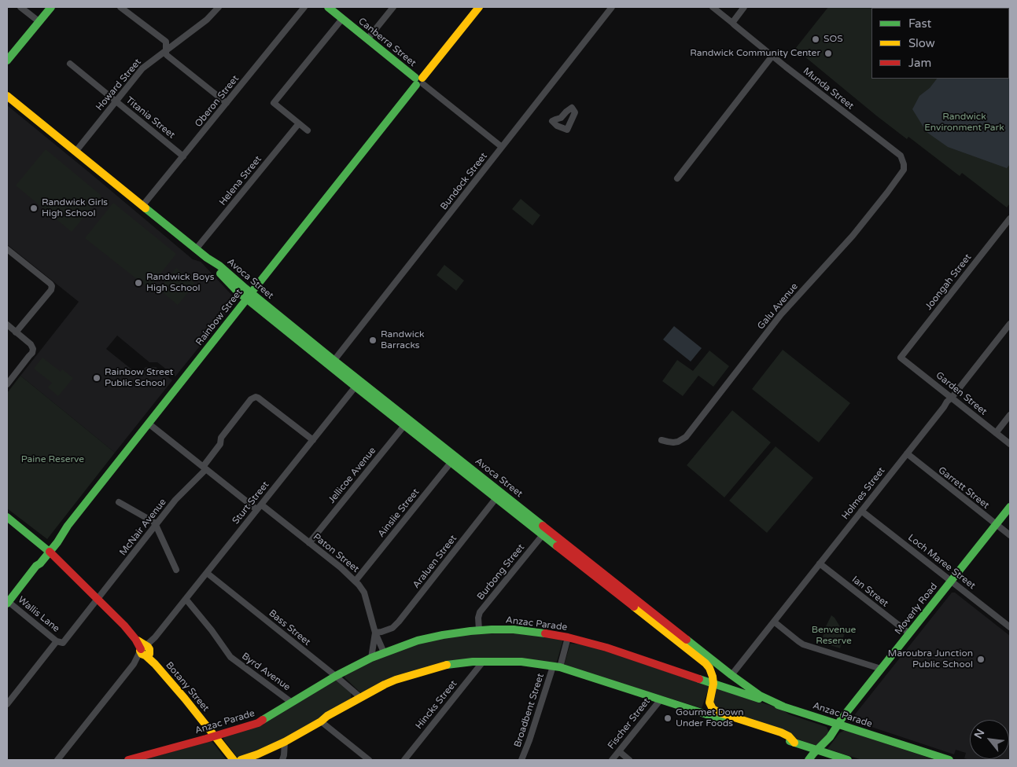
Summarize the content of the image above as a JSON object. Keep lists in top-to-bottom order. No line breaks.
{"streets":{"main road":["Canberra Street","Avoca Street","Rainbow Street","Moverly Road","Anzac Parade","Botany Street"],"street":["Howard Street","Munda Street","Oberon Street","Titania Street","Helena Street","Bundock Street","Joongah Street","Galu Avenue","Garden Street","Jellicoe Avenue","Garrett Street","Holmes Street","Sturt Street","Ainslie Street","McNair Avenue","Paton Street","Araluen Street","Loch Maree Street","Burbong Street","Ian Street","Wallis Lane","Bass Street","Byrd Avenue","Hincks Street","Broadbent Street","Fischer Street"]},"crossings":[["Canberra Street","Bundock Street"],["Canberra Street","Rainbow Street"],["Howard Street","Titania Street"],["Howard Street","Avoca Street"],["Munda Street","Galu Avenue"],["Oberon Street","Titania Street"],["Oberon Street","Avoca Street"],["Helena Street","Avoca Street"],["Bundock Street","Avoca Street"],["Avoca Street","Rainbow Street"],["Avoca Street","Jellicoe Avenue"],["Avoca Street","Holmes Street"],["Avoca Street","Sturt Street"],["Avoca Street","Ainslie Street"],["Avoca Street","Araluen Street"],["Avoca Street","Burbong Street"],["Avoca Street","Anzac Parade"],["Joongah Street","Garden Street"],["Rainbow Street","Paton Street"],["Rainbow Street","Wallis Lane"],["Rainbow Street","Botany Street"],["Garden Street","Holmes Street"],["Jellicoe Avenue","Paton Street"],["Garrett Street","Holmes Street"],["Garrett Street","Moverly Road"],["Holmes Street","Loch Maree Street"],["Holmes Street","Ian Street"],["Sturt Street","McNair Avenue"],["Sturt Street","Paton Street"],["Sturt Street","Bass Street"],["Sturt Street","Byrd Avenue"],["Sturt Street","Botany Street"],["Ainslie Street","Paton Street"],["McNair Avenue","Paton Street"],["McNair Avenue","Wallis Lane"],["McNair Avenue","Botany Street"],["Paton Street","Araluen Street"],["Paton Street","Anzac Parade"],["Loch Maree Street","Moverly Road"],["Burbong Street","Anzac Parade"],["Ian Street","Moverly Road"],["Moverly Road","Anzac Parade"],["Anzac Parade","Bass Street"],["Anzac Parade","Byrd Avenue"],["Anzac Parade","Botany Street"],["Anzac Parade","Broadbent Street"]],"parks":["Randwick Environment Park","Paine Reserve","Benvenue Reserve"],"places":["SOS","Randwick Community Center","Randwick Girls High School","Randwick Boys High School","Randwick Barracks","Rainbow Street Public School","Maroubra Junction Public School","Gourmet Down Under Foods"],"legend":["Fast","Slow","Jam"],"north":"top left"}
